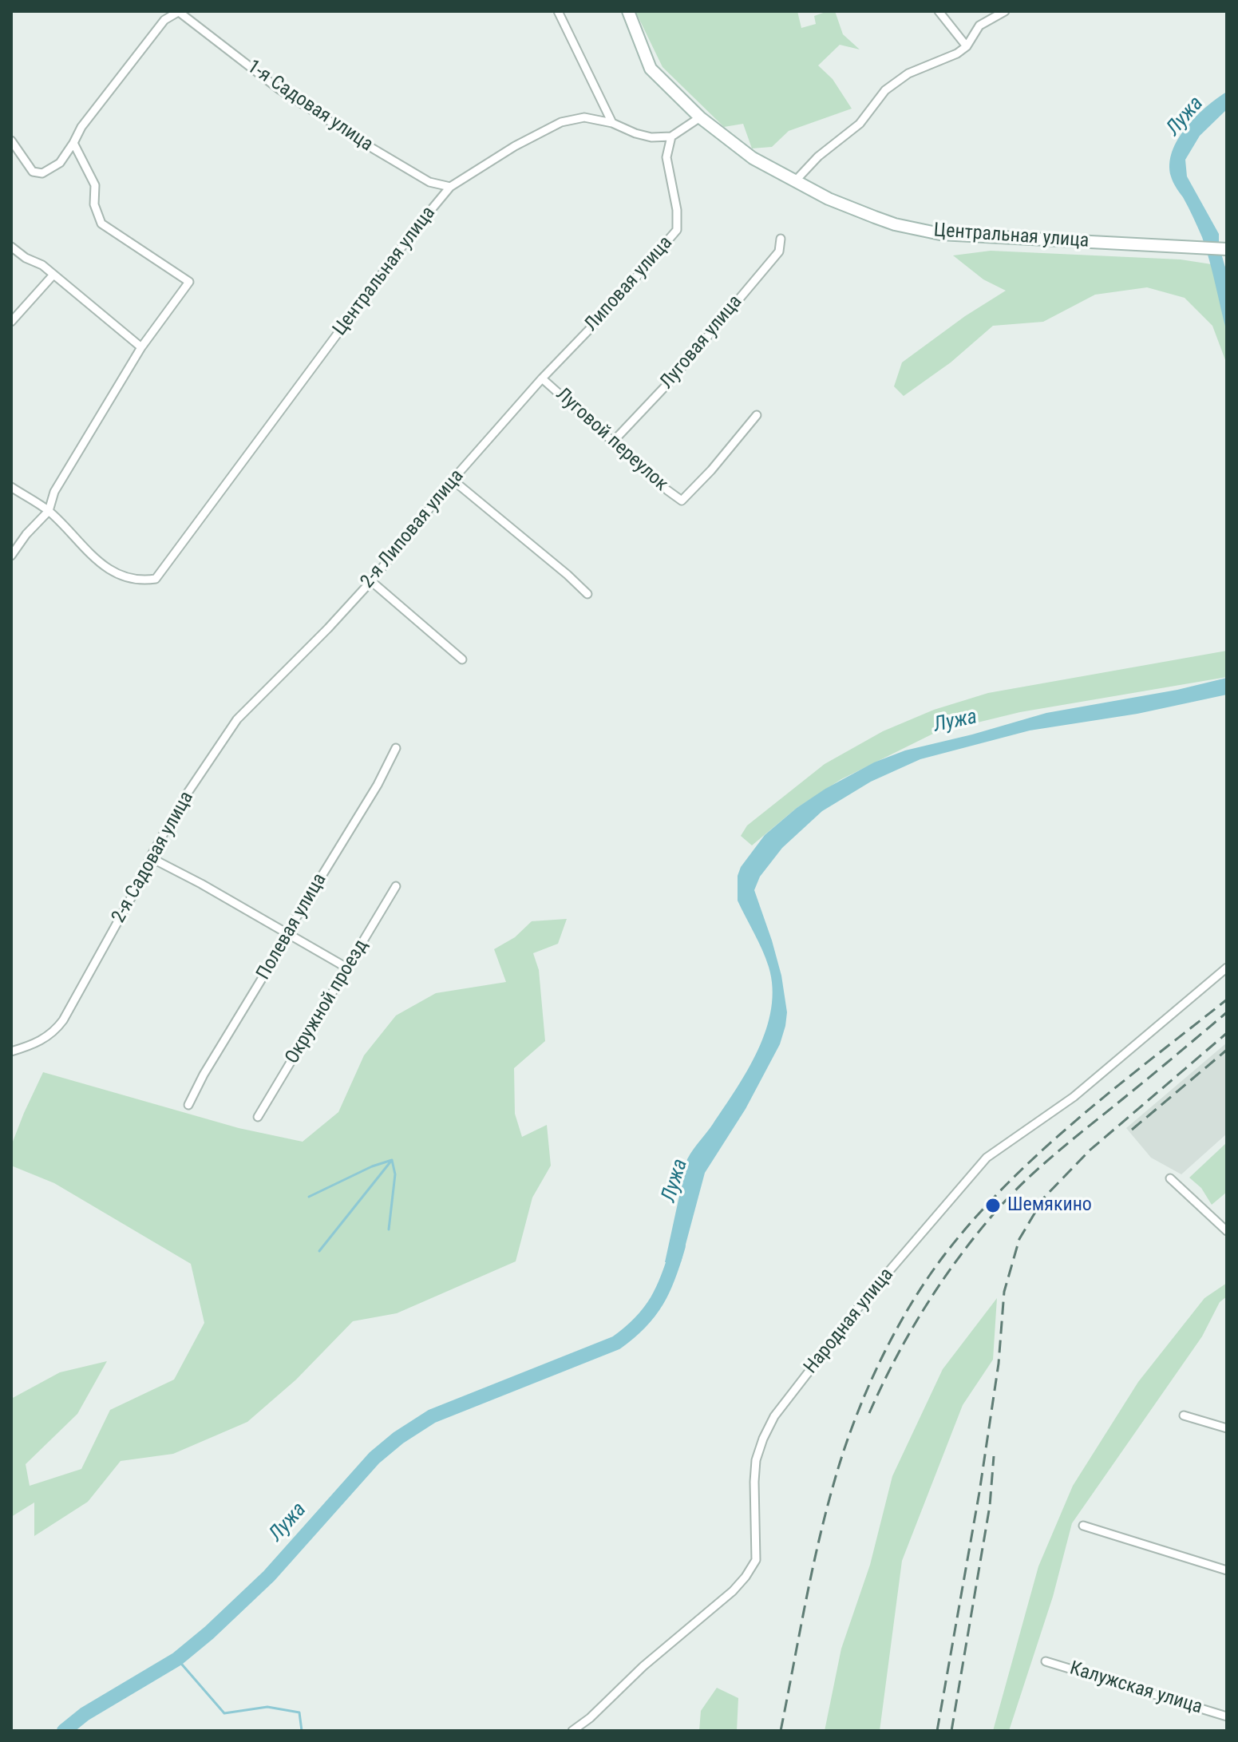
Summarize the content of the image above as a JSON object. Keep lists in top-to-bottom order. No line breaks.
{"streets":{"street":["1-я Садовая улица","Центральная улица","Липовая улица","Луговая улица","Луговой переулок","2-я Липовая улица","2-я Садовая улица","Полевая улица","Окружной проезд","Народная улица","Калужская улица"]},"crossings":[["1-я Садовая улица","Центральная улица"],["Центральная улица","Липовая улица"],["Липовая улица","Луговой переулок"],["Липовая улица","2-я Липовая улица"],["Луговая улица","Луговой переулок"],["Луговой переулок","2-я Липовая улица"],["2-я Липовая улица","2-я Садовая улица"]],"water":["Лужа"],"places":["Шемякино"]}
